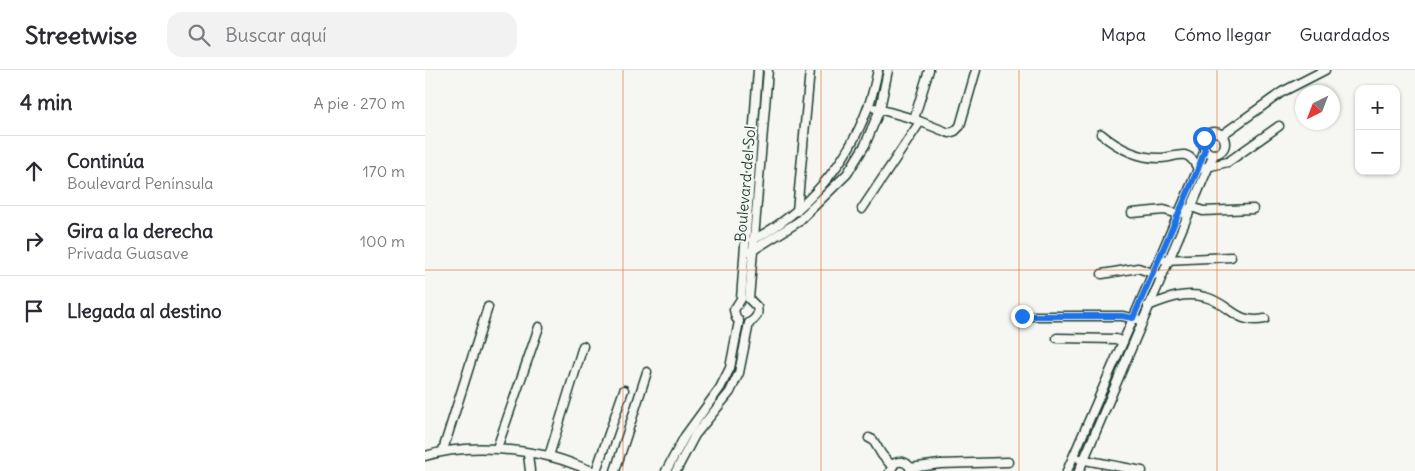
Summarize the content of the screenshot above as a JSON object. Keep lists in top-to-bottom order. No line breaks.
{"streets":{"street":["Boulevard del Sol"]},"north":"bottom left","page":{"header":"Streetwise","search":"Buscar aquí","nav":["Mapa","Cómo llegar","Guardados"],"heading":["4 min","A pie · 270 m"],"map_buttons":["+","−"],"list":[["Continúa","Boulevard Península","170 m"],["Gira a la derecha","Privada Guasave","100 m"],"Llegada al destino"]}}
